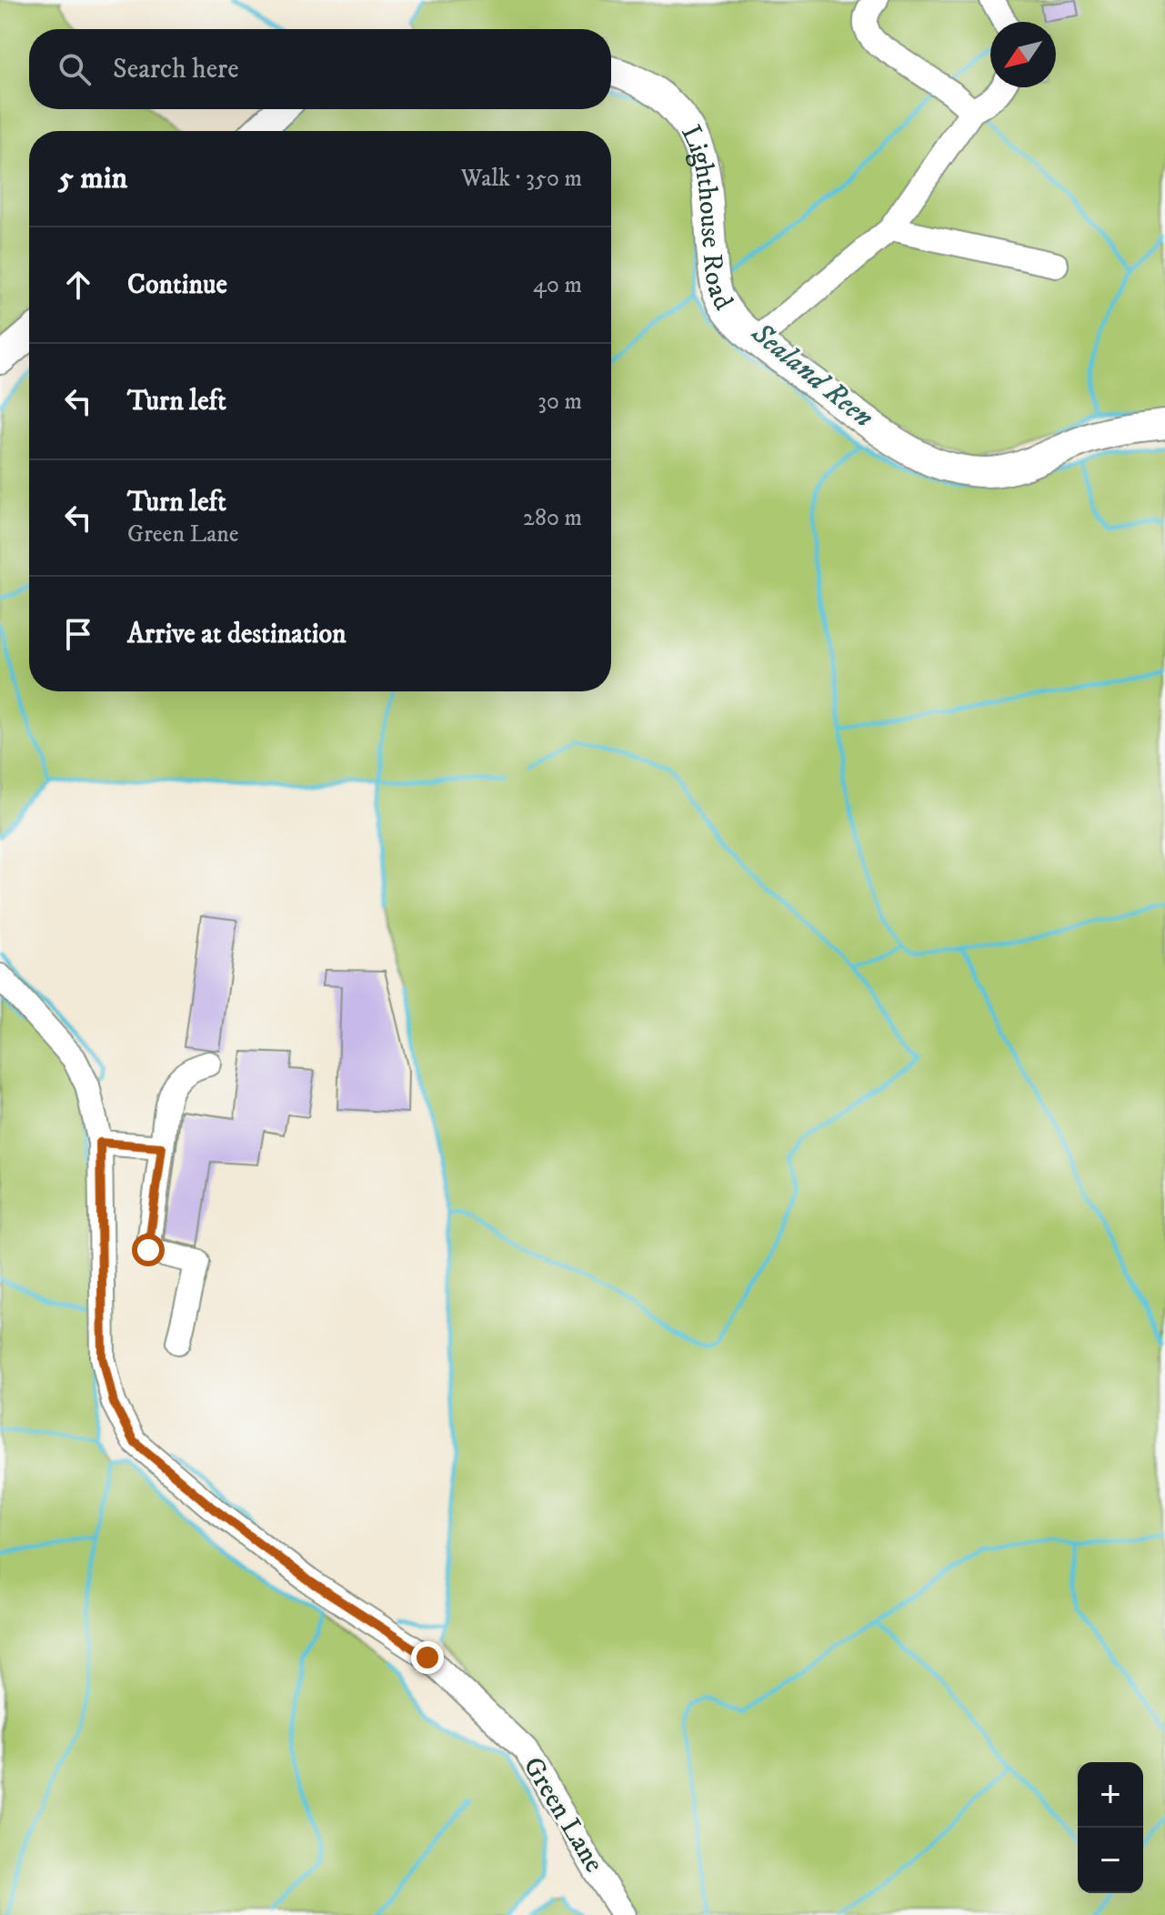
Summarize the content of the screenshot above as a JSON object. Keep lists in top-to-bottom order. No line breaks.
{"streets":{"main road":["Lighthouse Road"],"street":["Green Lane"]},"water":["Sealand Reen"],"north":"bottom left","page":{"search":"Search here","heading":["5 min","Walk · 350 m"],"list":[["Continue","40 m"],["Turn left","30 m"],["Turn left","Green Lane","280 m"],"Arrive at destination"],"map_buttons":["+","−"]}}
